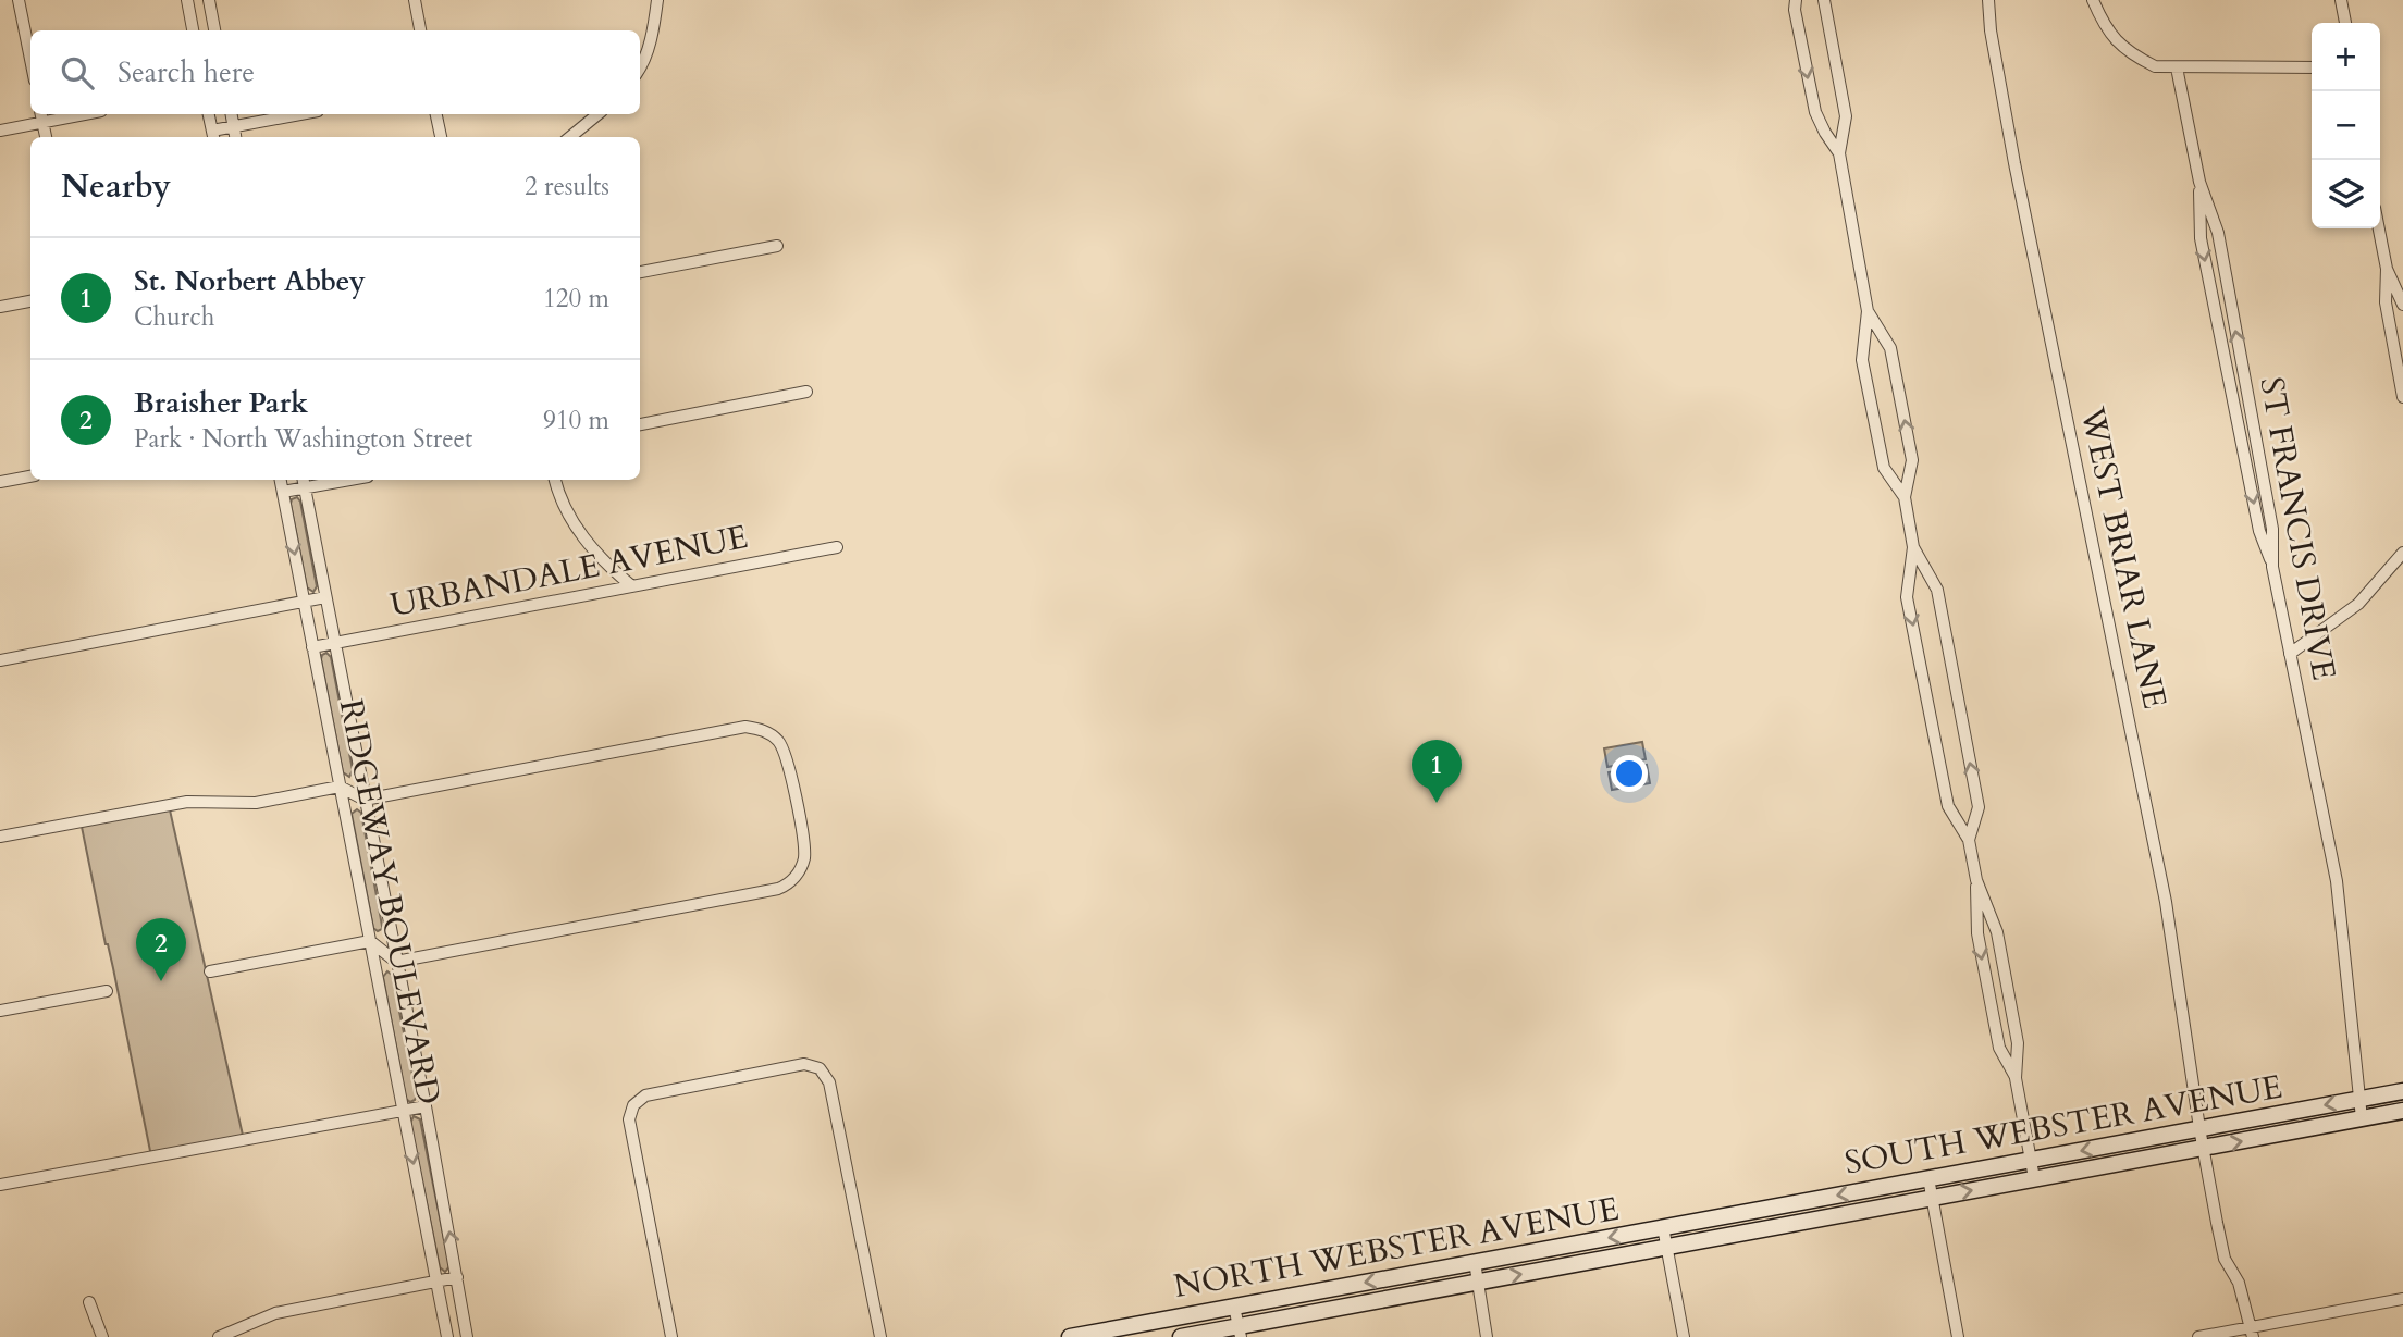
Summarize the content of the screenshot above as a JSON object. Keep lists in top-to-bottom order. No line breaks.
{"streets":{"main road":["SOUTH WEBSTER AVENUE","NORTH WEBSTER AVENUE"],"street":["ST FRANCIS DRIVE","WEST BRIAR LANE","URBANDALE AVENUE","RIDGEWAY BOULEVARD"]},"crossings":[["ST FRANCIS DRIVE","SOUTH WEBSTER AVENUE"],["WEST BRIAR LANE","SOUTH WEBSTER AVENUE"],["URBANDALE AVENUE","RIDGEWAY BOULEVARD"],["SOUTH WEBSTER AVENUE","NORTH WEBSTER AVENUE"]],"page":{"map_buttons":["+","−"],"search":"Search here","heading":["Nearby","2 results"],"list":[{"mark":"1","name":"St. Norbert Abbey","note":"Church","value":"120 m"},{"mark":"2","name":"Braisher Park","note":"Park · North Washington Street","value":"910 m"}],"pins":["1","2"]}}
